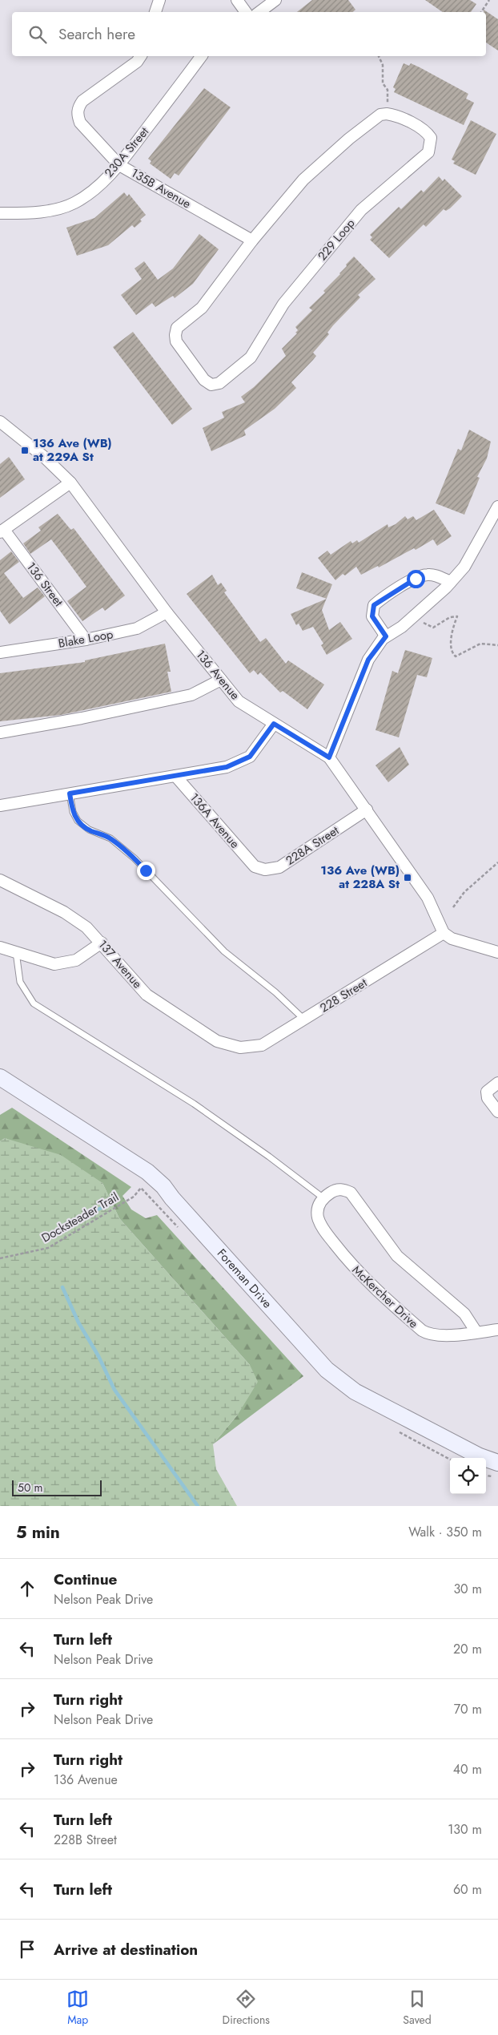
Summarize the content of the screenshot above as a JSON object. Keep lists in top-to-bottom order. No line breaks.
{"streets":{"street":["230A Street","135B Avenue","229 Loop","136 Street","Blake Loop","136 Avenue","136A Avenue","228A Street","137 Avenue","228 Street","Foreman Drive","McKercher Drive"],"path":["Docksteader Trail"]},"crossings":[["230A Street","135B Avenue"],["135B Avenue","229 Loop"],["136 Street","Blake Loop"],["Blake Loop","136 Avenue"],["136 Avenue","228A Street"],["136 Avenue","228 Street"],["136A Avenue","228A Street"],["137 Avenue","228 Street"]],"places":{"transit":["136 Ave (WB) at 229A St","136 Ave (WB) at 228A St"]},"scale_bar":"50 m","page":{"search":"Search here","scale":"50 m","heading":["5 min","Walk · 350 m"],"list":[["Continue","Nelson Peak Drive","30 m"],["Turn left","Nelson Peak Drive","20 m"],["Turn right","Nelson Peak Drive","70 m"],["Turn right","136 Avenue","40 m"],["Turn left","228B Street","130 m"],["Turn left","60 m"],"Arrive at destination"],"nav":["Map","Directions","Saved"]}}
